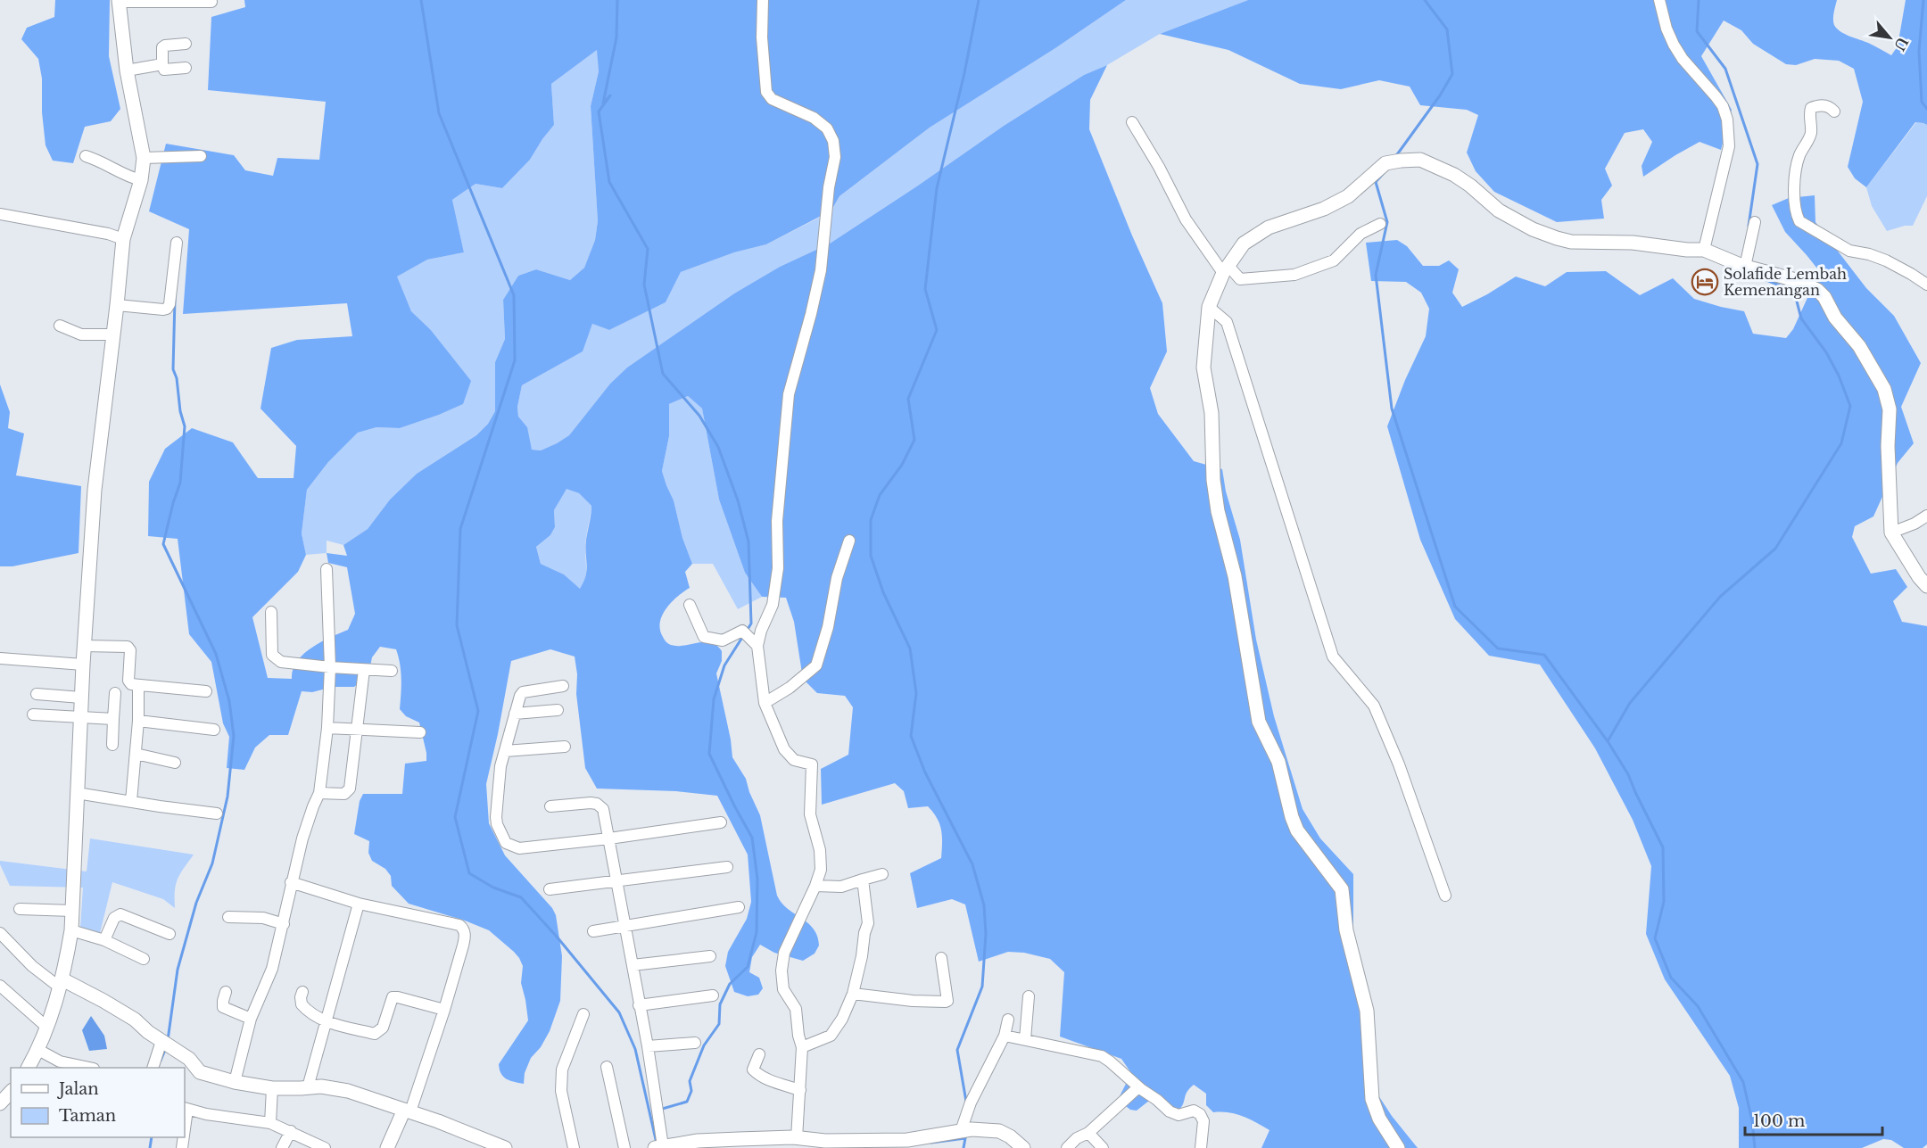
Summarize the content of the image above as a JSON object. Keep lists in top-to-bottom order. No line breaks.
{"places":{"hotel":["Solafide Lembah Kemenangan"]},"legend":["Jalan","Taman"],"scale_bar":"100 m","north":"bottom right"}
